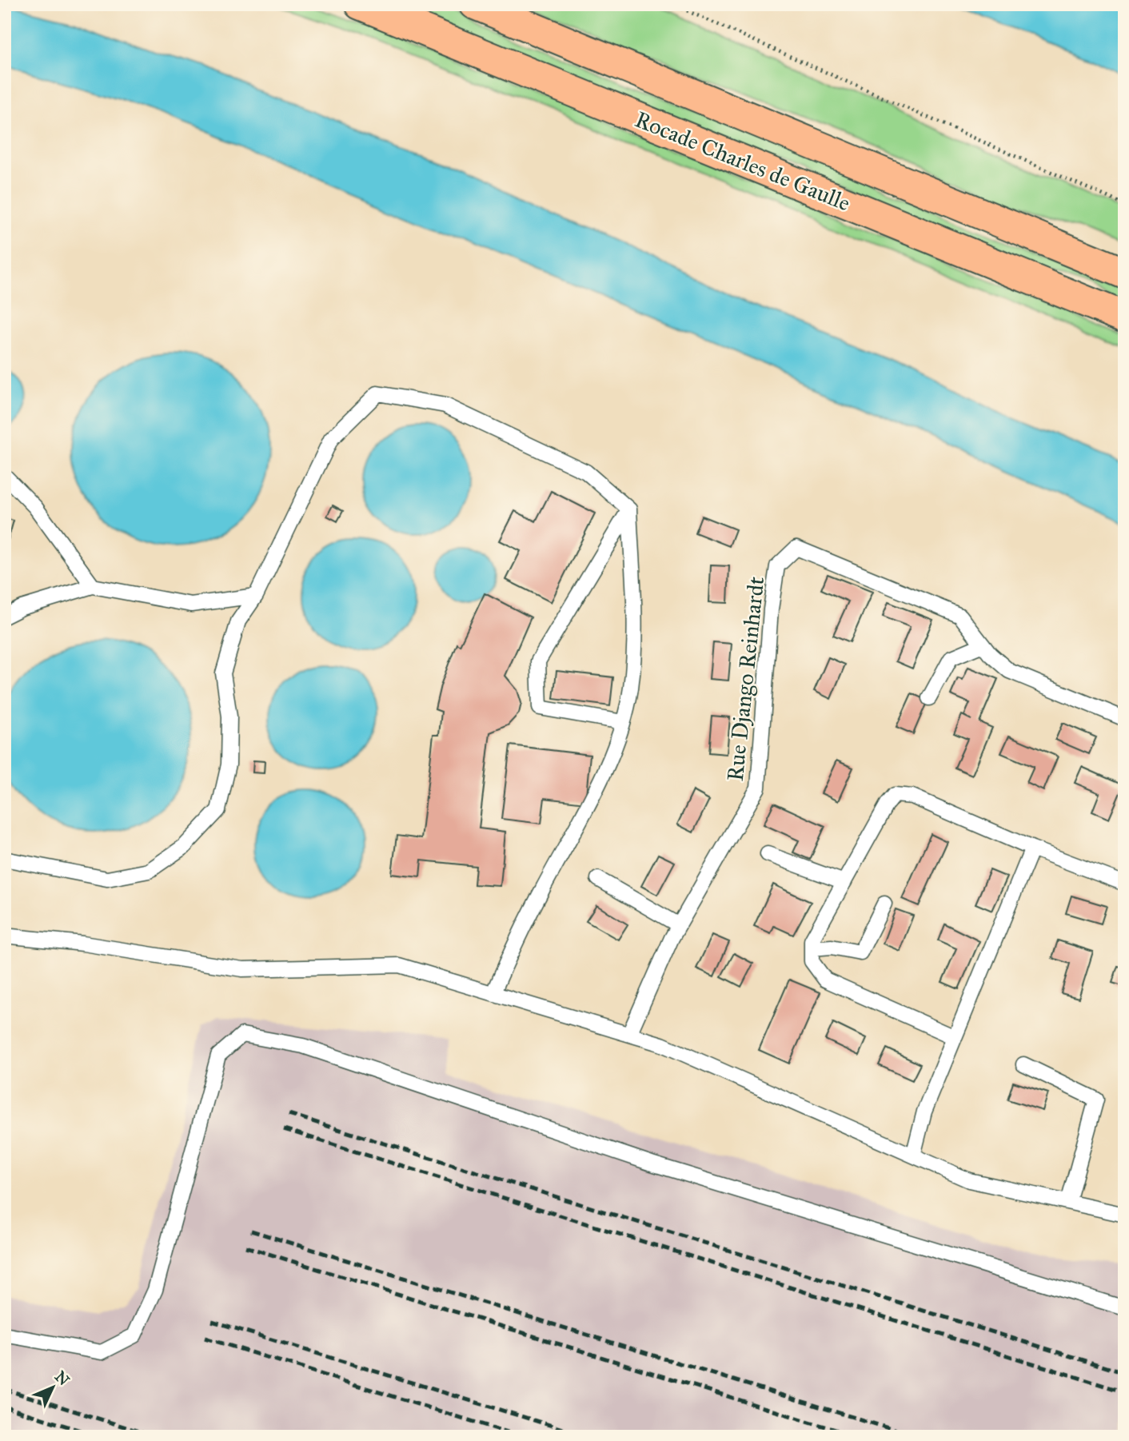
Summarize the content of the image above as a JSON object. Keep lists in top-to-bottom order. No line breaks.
{"streets":{"main road":["Rocade Charles de Gaulle"],"lane":["Rue Django Reinhardt"]},"north":"top right"}
